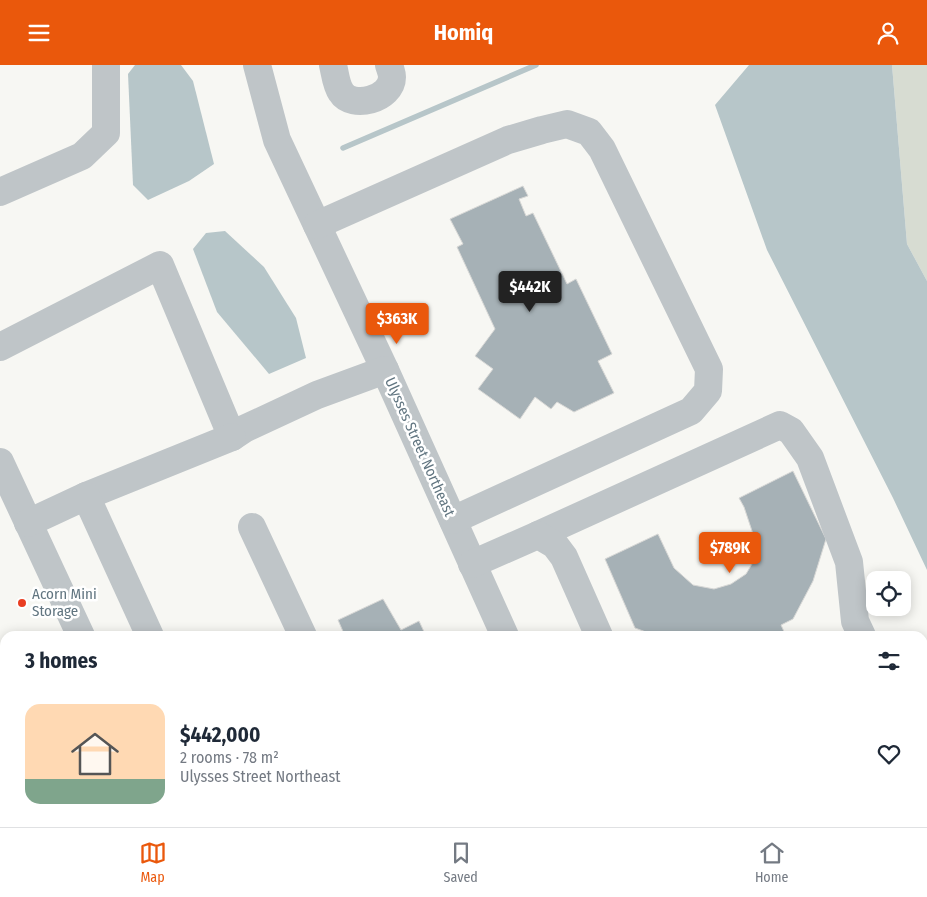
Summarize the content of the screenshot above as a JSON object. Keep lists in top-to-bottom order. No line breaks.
{"streets":{"street":["Ulysses Street Northeast"]},"places":["Acorn Mini Storage"],"page":{"header":"Homiq","price":["$442K","$363K","$789K"],"heading":"3 homes","list":[{"name":"$442,000","note":"2 rooms · 78 m² · Ulysses Street Northeast"}],"tabs":["Map","Saved","Home"]}}
